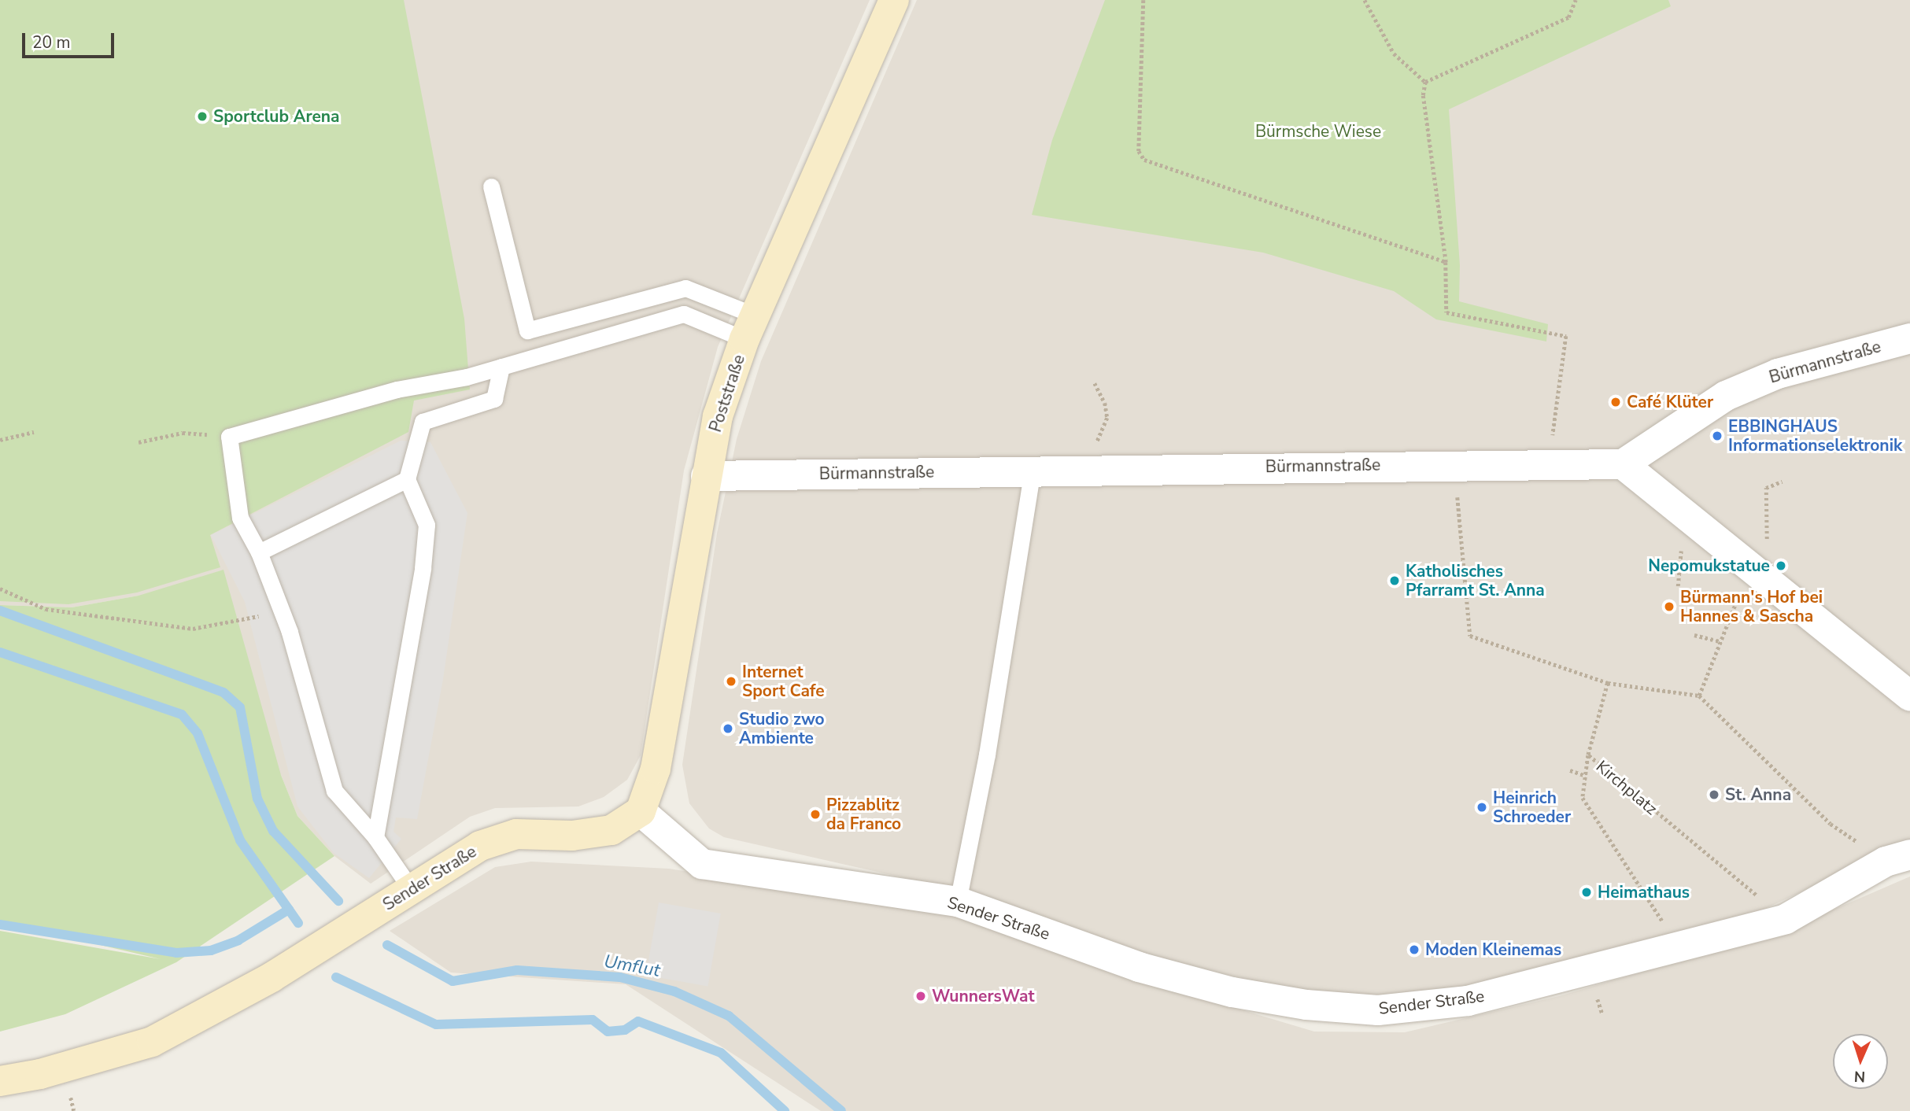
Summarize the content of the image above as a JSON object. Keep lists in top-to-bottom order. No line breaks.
{"streets":{"street":["Bürmannstraße","Poststraße","Sender Straße"],"path":["Kirchplatz"]},"crossings":[["Bürmannstraße","Poststraße"],["Poststraße","Sender Straße"],["Kirchplatz","Sender Straße"]],"water":["Umflut"],"parks":["Bürmsche Wiese"],"places":["Sportclub Arena","Café Klüter","EBBINGHAUS Informationselektronik","Nepomukstatue","Katholisches Pfarramt St. Anna","Bürmann's Hof bei Hannes & Sascha","Internet Sport Cafe","Studio zwo Ambiente","St. Anna","Heinrich Schroeder","Pizzablitz da Franco","Heimathaus","Moden Kleinemas","WunnersWat"],"scale_bar":"20 m","north":"bottom"}
